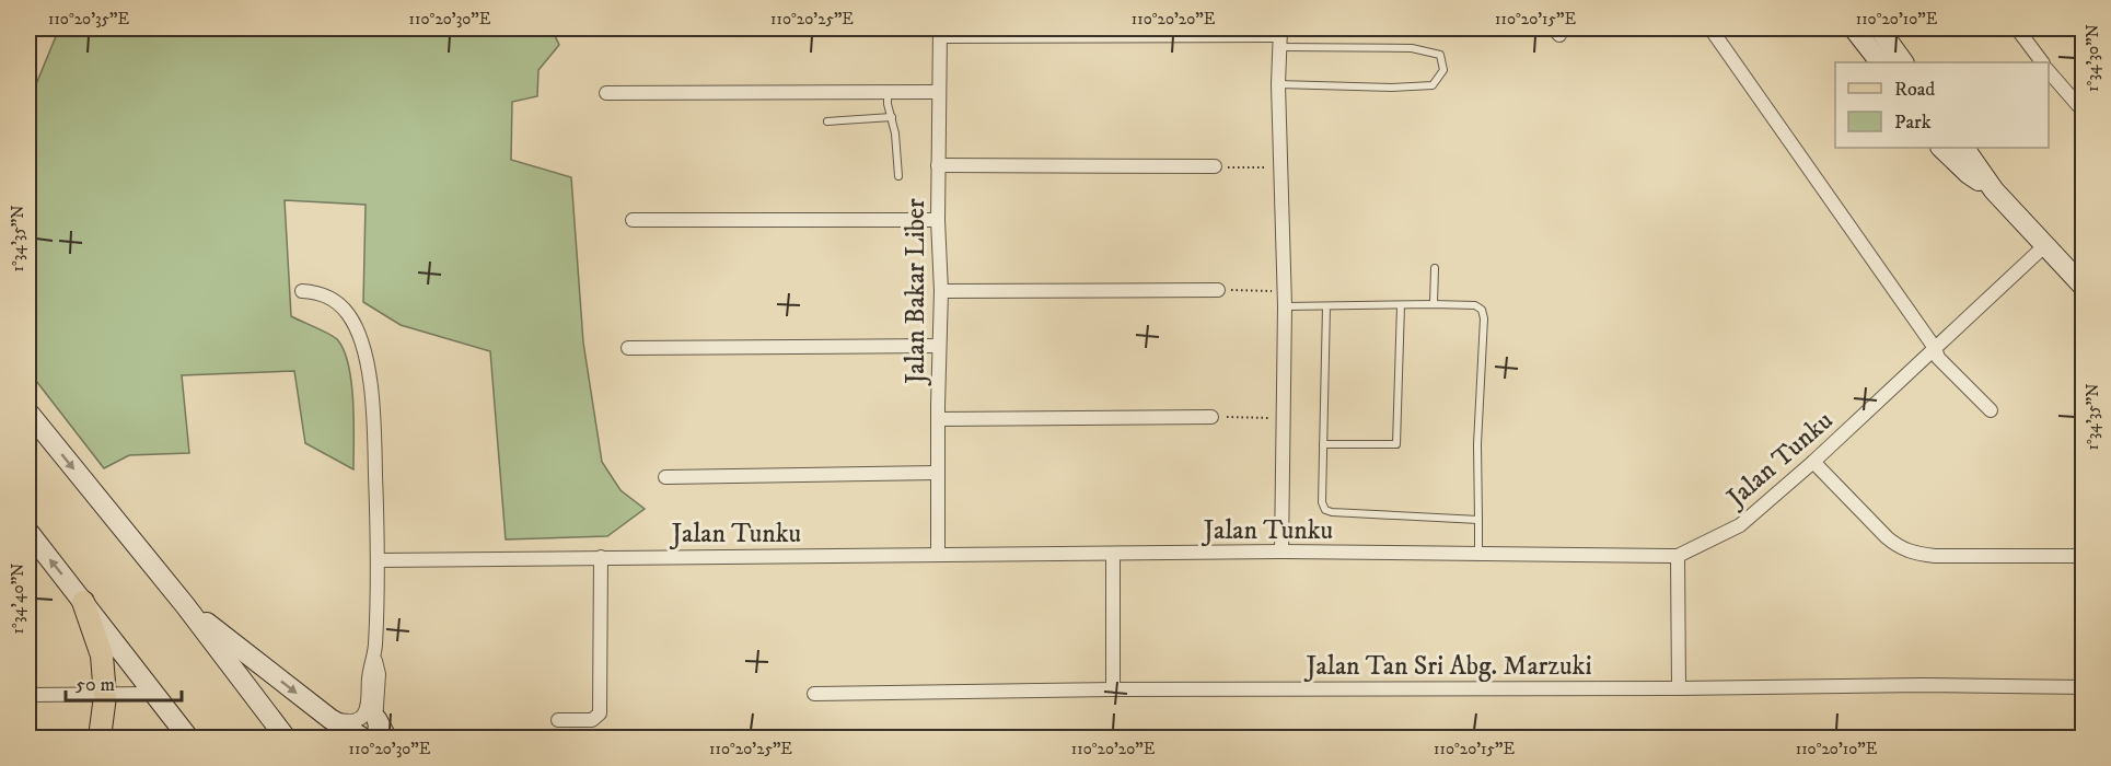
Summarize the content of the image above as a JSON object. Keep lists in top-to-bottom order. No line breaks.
{"streets":{"street":["Jalan Bakar Liber","Jalan Tunku","Jalan Tan Sri Abg. Marzuki"]},"crossings":[["Jalan Bakar Liber","Jalan Tunku"]],"legend":["Road","Park"],"scale_bar":"50 m","coordinates":["110°20'35\"E","110°20'30\"E","110°20'25\"E","110°20'20\"E","110°20'15\"E","110°20'10\"E","1°34'30\"N","1°34'35\"N","1°34'40\"N"]}
